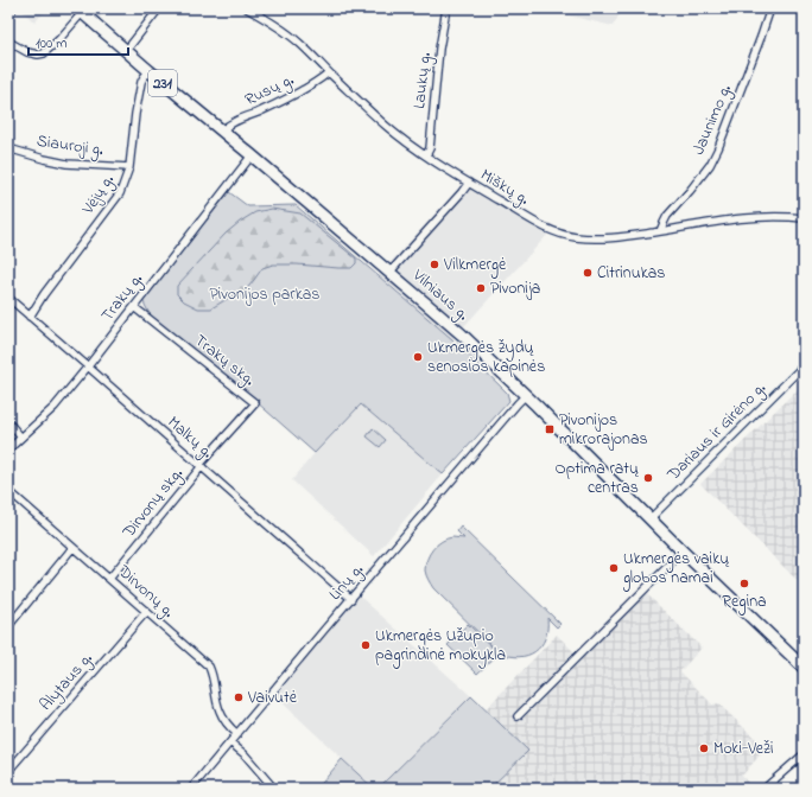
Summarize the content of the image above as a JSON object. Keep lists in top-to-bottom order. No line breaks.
{"streets":{"main road":["231","Vilniaus g."],"street":["Laukų g.","Rusų g.","Jaunimo g.","Siauroji g.","Miškų g.","Vėjų g.","Trakų g.","Trakų skg.","Dariaus ir Girėno g.","Malkų g.","Dirvonų skg.","Linų g.","Dirvonų g.","Alytaus g."]},"crossings":[["Laukų g.","Miškų g."],["Rusų g.","Miškų g."],["Rusų g.","Vilniaus g."],["Jaunimo g.","Miškų g."],["Siauroji g.","Vėjų g."],["Vėjų g.","Vilniaus g."],["Vėjų g.","Malkų g."],["Vilniaus g.","Trakų g."],["Vilniaus g.","Dariaus ir Girėno g."],["Vilniaus g.","Linų g."],["Trakų g.","Trakų skg."],["Trakų g.","Malkų g."],["Trakų skg.","Malkų g."],["Trakų skg.","Dirvonų skg."],["Malkų g.","Dirvonų skg."],["Malkų g.","Linų g."],["Dirvonų skg.","Dirvonų g."],["Linų g.","Dirvonų g."],["Dirvonų g.","Alytaus g."]],"parks":["Pivonijos parkas"],"places":{"other":["Vilkmergė","Citrinukas","Pivonija","Ukmergės žydų senosios kapinės","Optima ratų centras","Ukmergės vaikų globos namai","Regina","Ukmergės Užupio pagrindinė mokykla","Vaivutė","Moki-Veži"],"transit":["Pivonijos mikrorajonas"]},"scale_bar":"100 m"}
